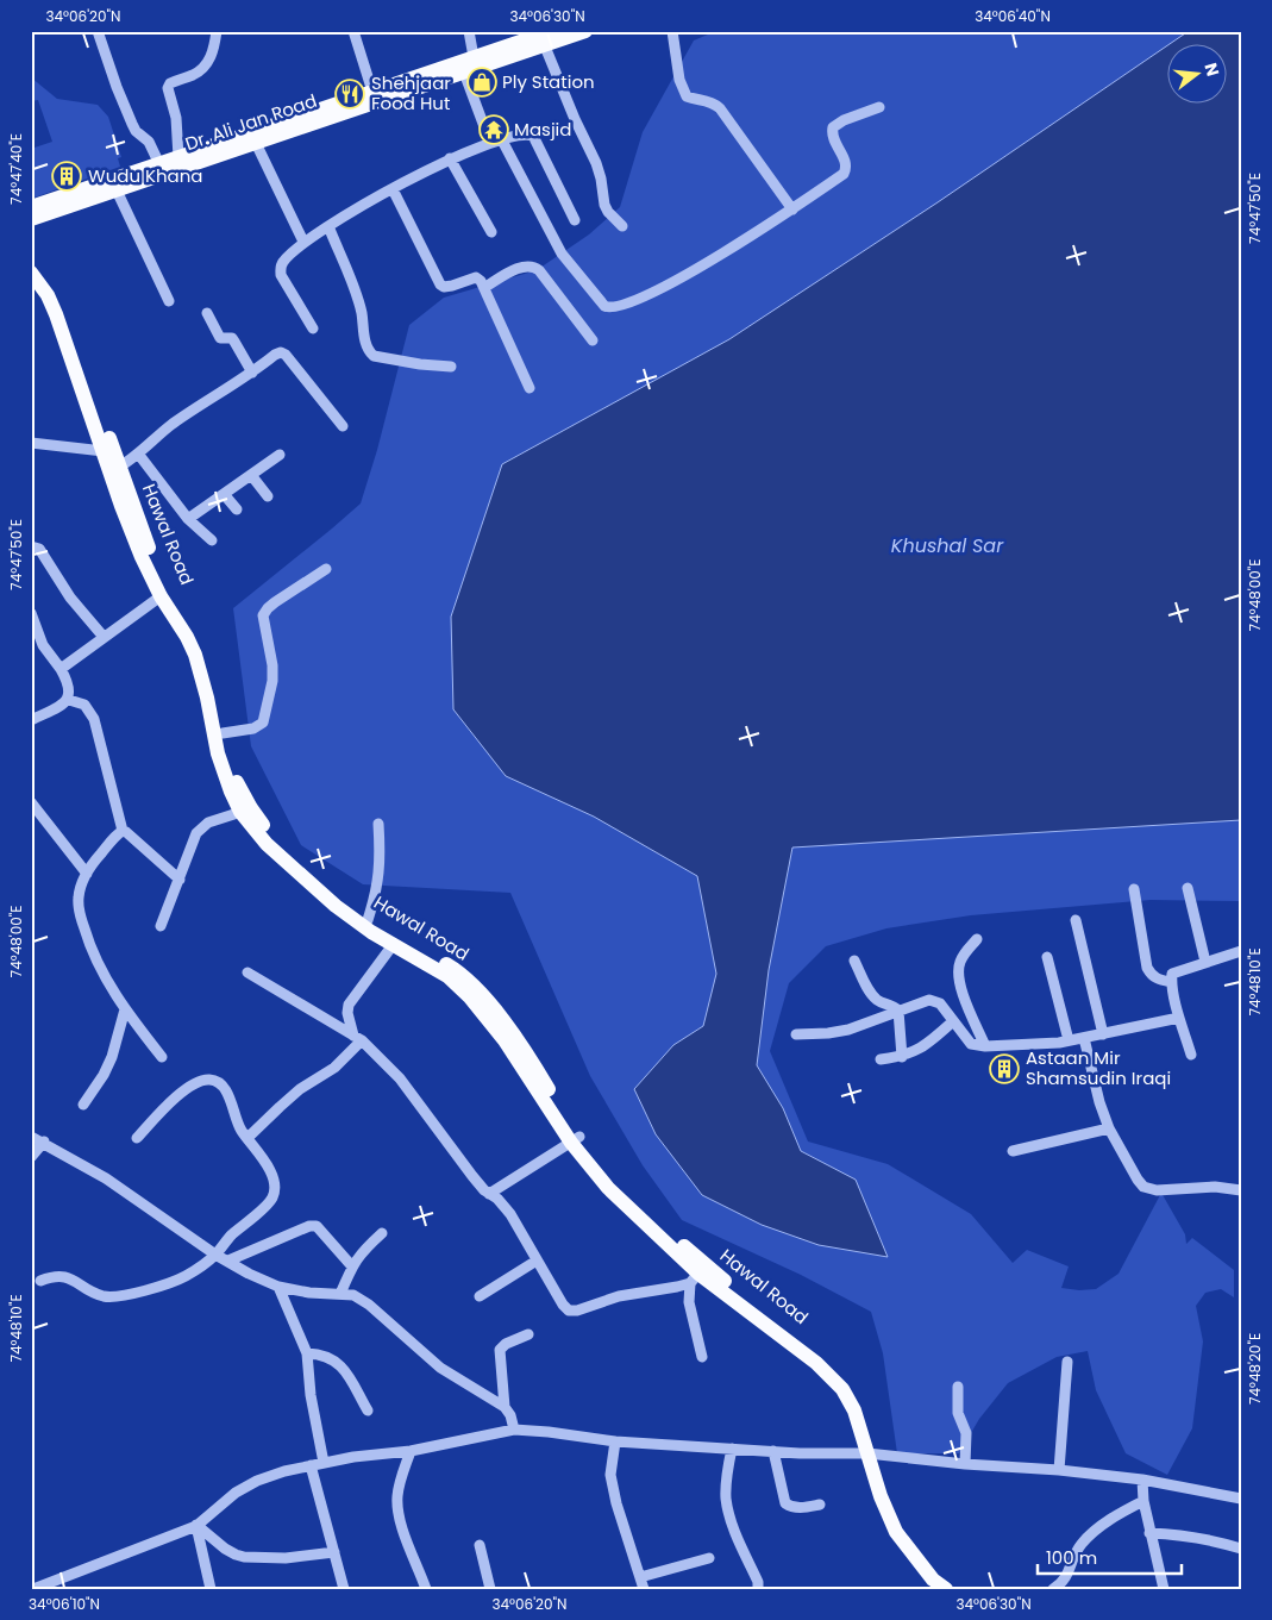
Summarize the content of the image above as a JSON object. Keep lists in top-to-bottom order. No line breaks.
{"streets":{"main road":["Dr. Ali Jan Road","Hawal Road"]},"water":["Khushal Sar"],"places":{"shop":["Ply Station"],"restaurant":["Shehjaar Food Hut"],"temple":["Masjid"],"building":["Wudu Khana","Astaan Mir Shamsudin Iraqi"]},"scale_bar":"100 m","north":"right","coordinates":["34°06'20\"N","34°06'30\"N","34°06'40\"N","74°47'40\"E","74°47'50\"E","74°48'00\"E","74°48'10\"E","74°48'20\"E","34°06'10\"N"]}
